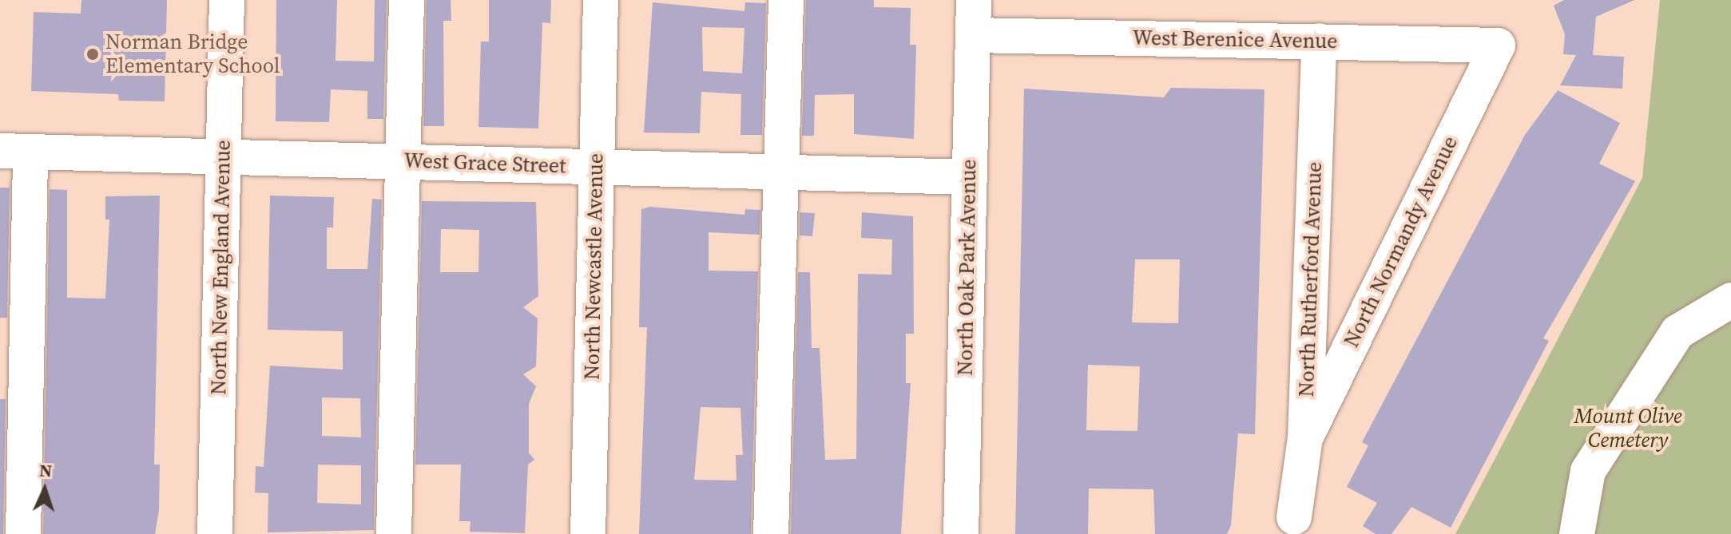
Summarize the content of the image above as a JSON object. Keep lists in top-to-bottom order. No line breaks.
{"streets":{"street":["West Berenice Avenue","West Grace Street","North Normandy Avenue","North Newcastle Avenue","North New England Avenue","North Oak Park Avenue","North Rutherford Avenue"]},"crossings":[["West Berenice Avenue","North Normandy Avenue"],["West Berenice Avenue","North Oak Park Avenue"],["West Berenice Avenue","North Rutherford Avenue"],["West Grace Street","North Newcastle Avenue"],["West Grace Street","North New England Avenue"],["West Grace Street","North Oak Park Avenue"],["North Normandy Avenue","North Rutherford Avenue"]],"parks":["Mount Olive Cemetery"],"places":["Norman Bridge Elementary School"],"north":"top"}
